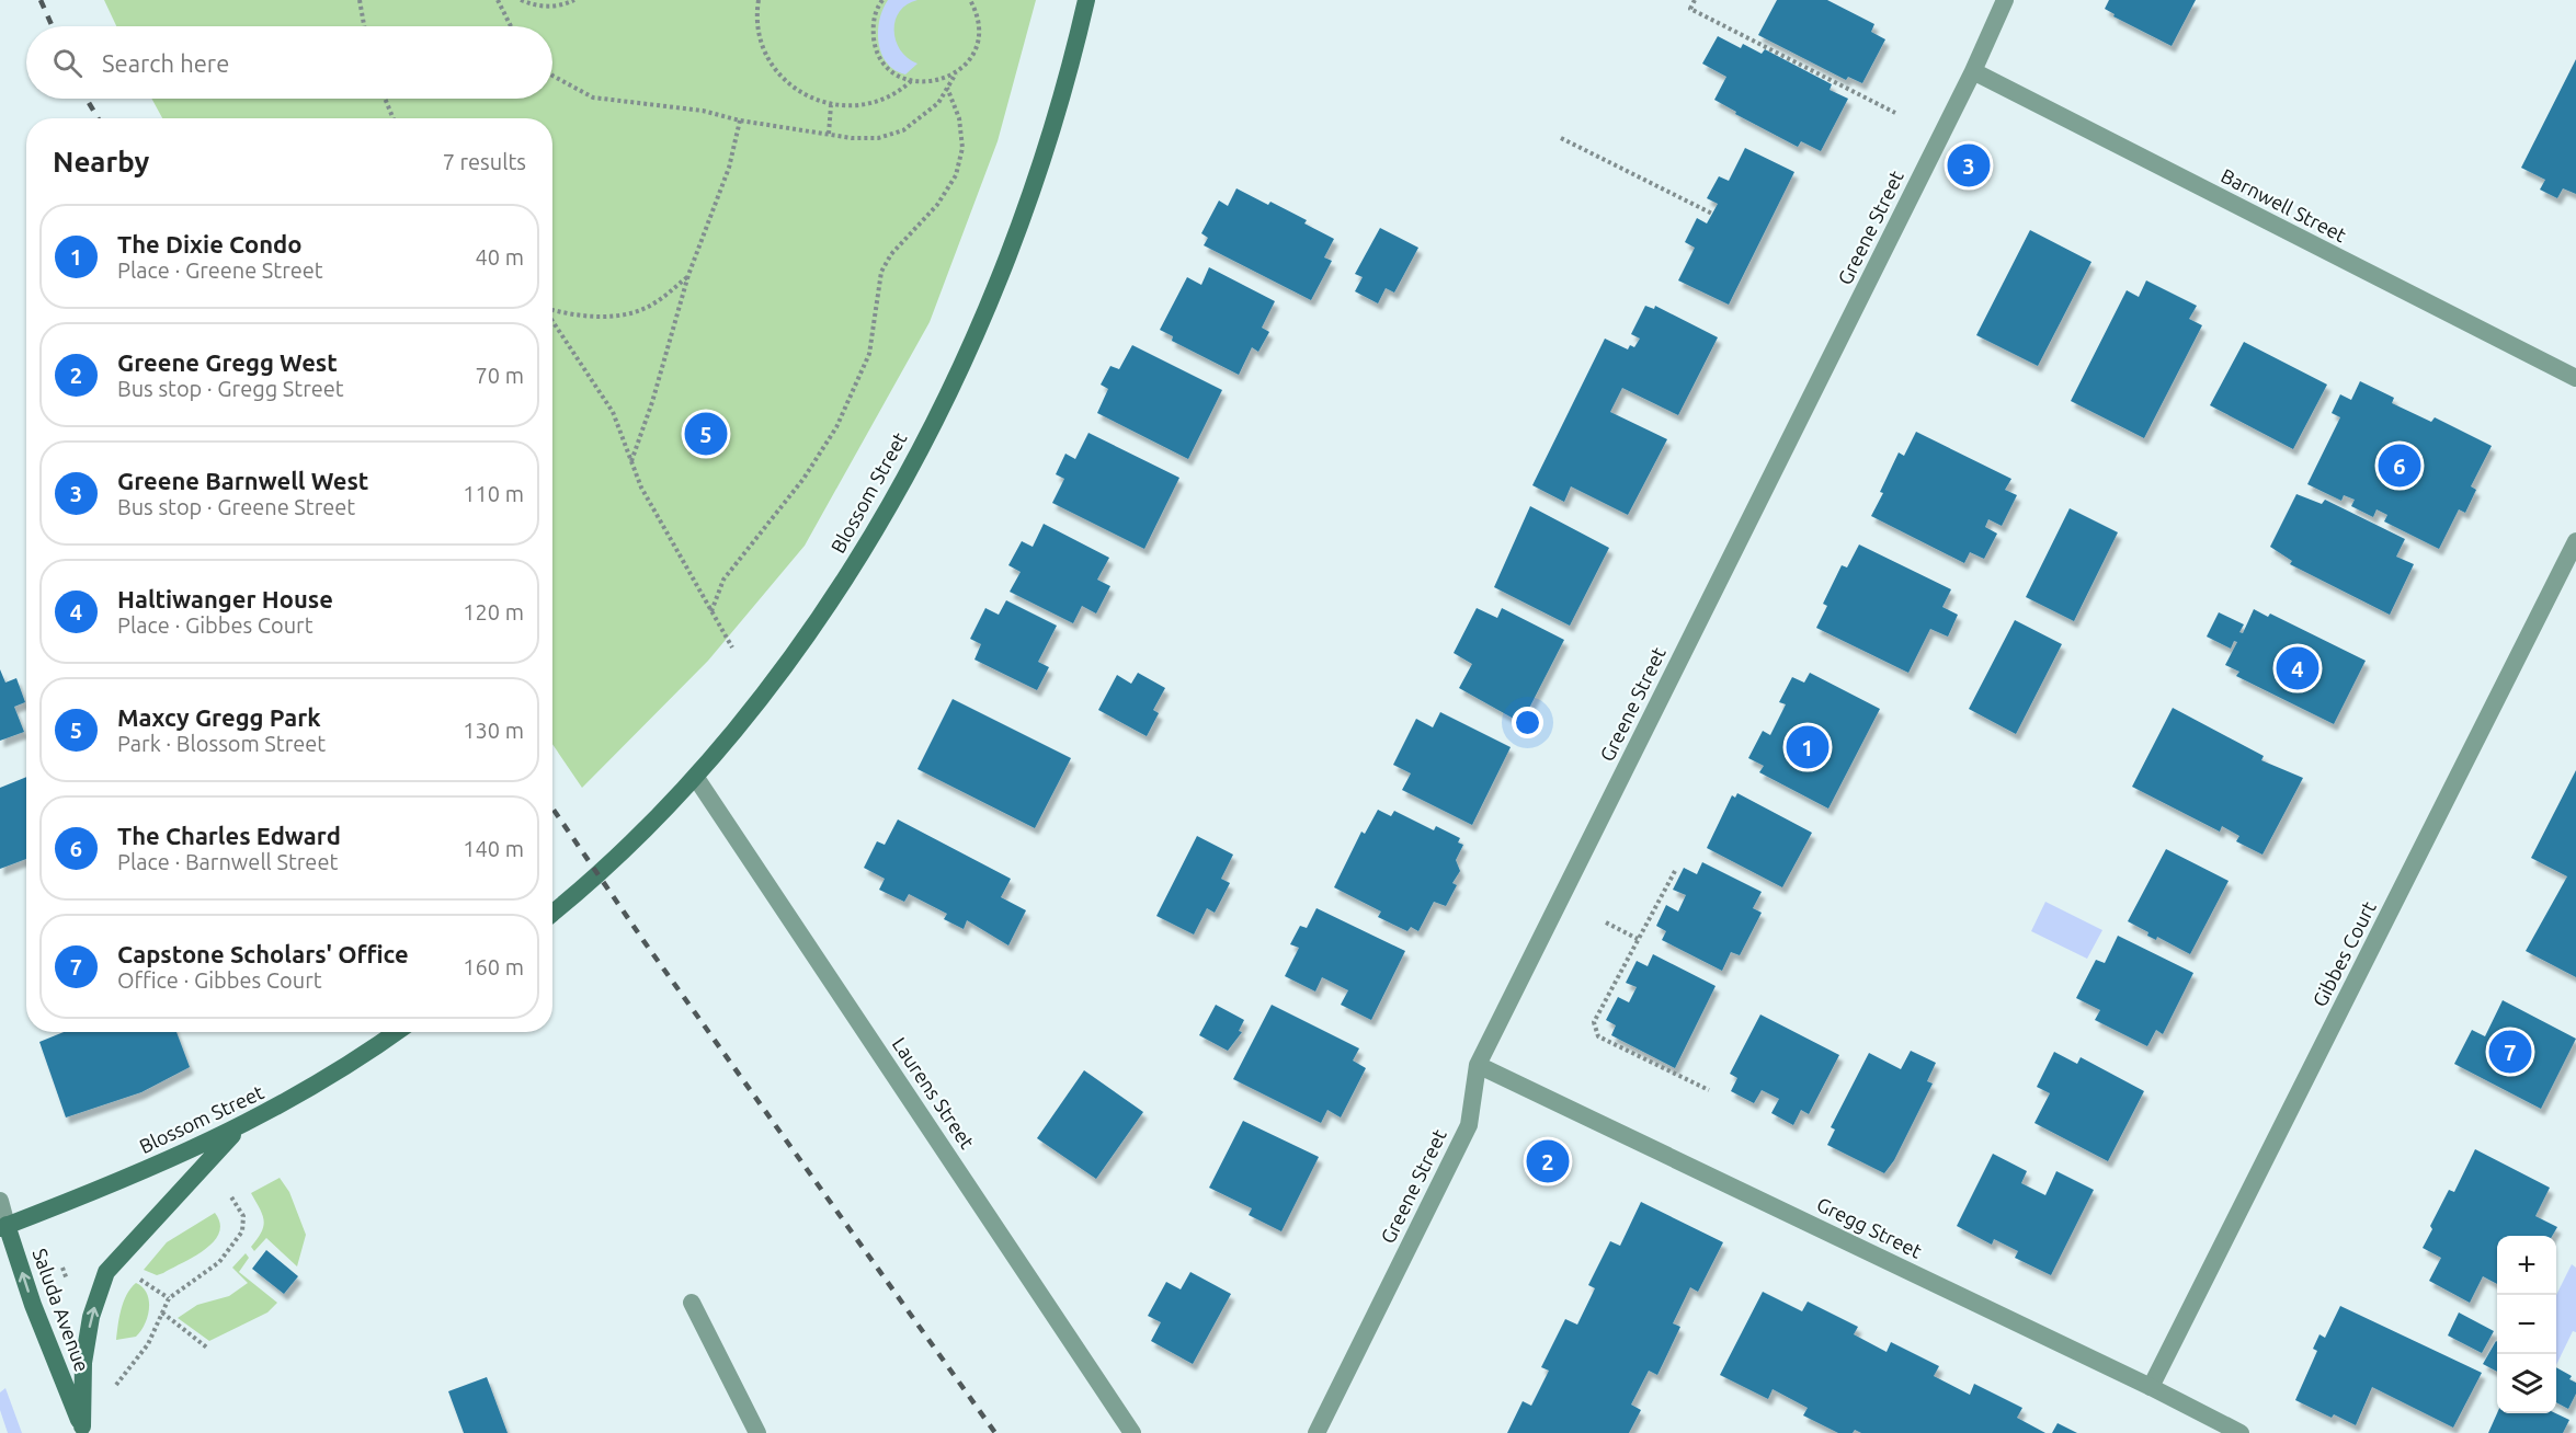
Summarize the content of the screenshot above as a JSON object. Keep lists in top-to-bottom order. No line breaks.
{"streets":{"main road":["Blossom Street","Saluda Avenue"],"street":["Barnwell Street","Greene Street","Gibbes Court","Laurens Street","Gregg Street"]},"crossings":[["Barnwell Street","Greene Street"],["Greene Street","Gregg Street"],["Blossom Street","Laurens Street"],["Blossom Street","Saluda Avenue"],["Gibbes Court","Gregg Street"]],"one_way":["Saluda Avenue"],"page":{"search":"Search here","heading":["Nearby","7 results"],"pins":["3","5","6","4","1","7","2"],"list":[{"mark":"1","name":"The Dixie Condo","note":"Place · Greene Street","value":"40 m"},{"mark":"2","name":"Greene Gregg West","note":"Bus stop · Gregg Street","value":"70 m"},{"mark":"3","name":"Greene Barnwell West","note":"Bus stop · Greene Street","value":"110 m"},{"mark":"4","name":"Haltiwanger House","note":"Place · Gibbes Court","value":"120 m"},{"mark":"5","name":"Maxcy Gregg Park","note":"Park · Blossom Street","value":"130 m"},{"mark":"6","name":"The Charles Edward","note":"Place · Barnwell Street","value":"140 m"},{"mark":"7","name":"Capstone Scholars' Office","note":"Office · Gibbes Court","value":"160 m"}],"map_buttons":["+","−"]}}
